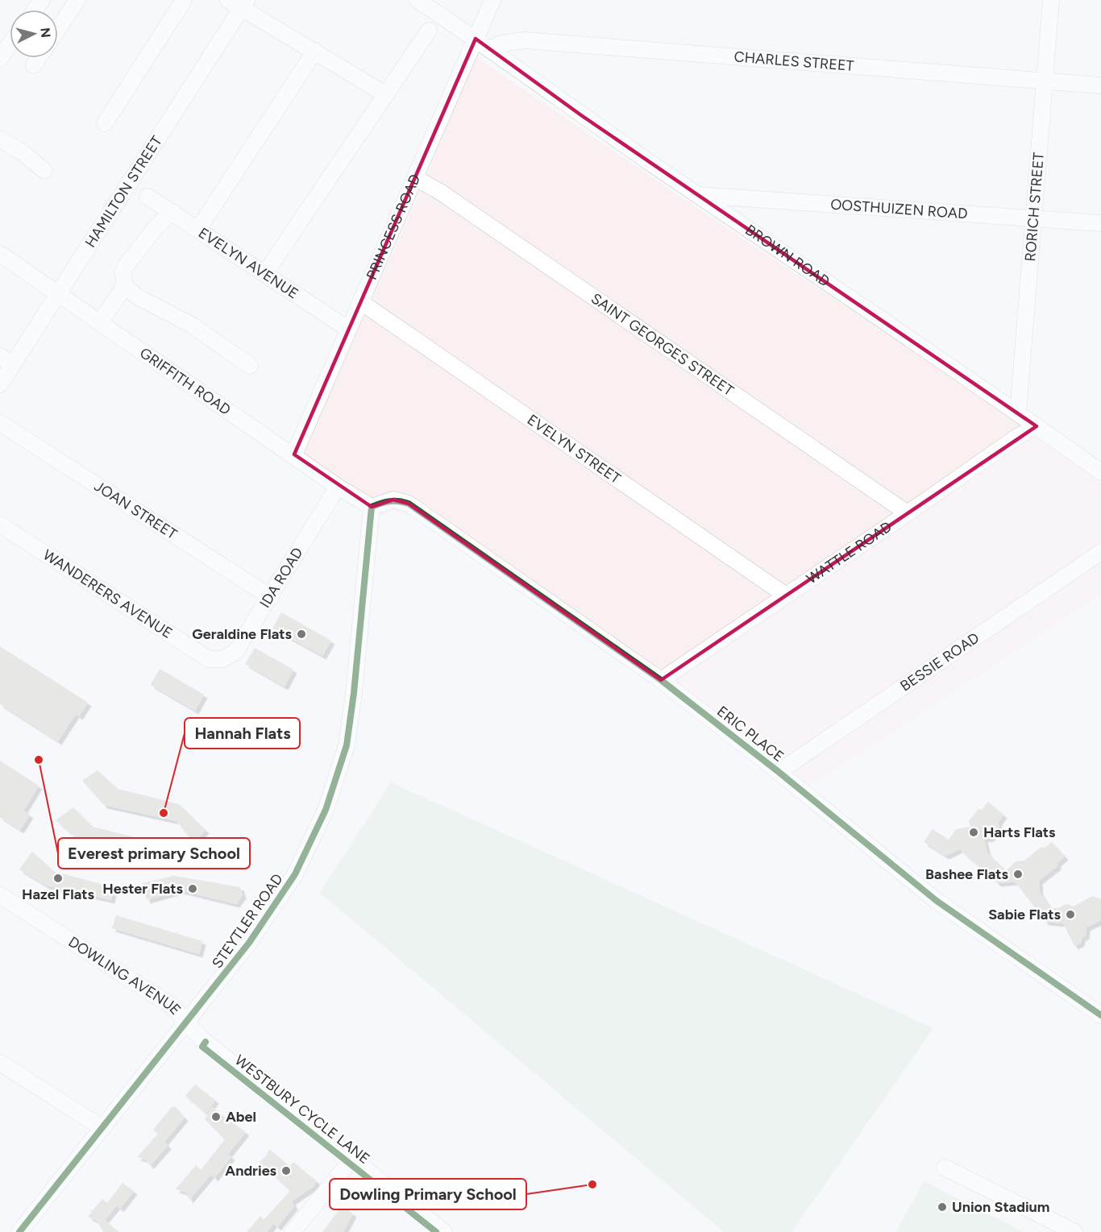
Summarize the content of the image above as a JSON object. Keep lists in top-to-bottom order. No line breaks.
{"streets":{"street":["CHARLES STREET","HAMILTON STREET","RORICH STREET","OOSTHUIZEN ROAD","PRINCESS ROAD","BROWN ROAD","EVELYN AVENUE","SAINT GEORGES STREET","GRIFFITH ROAD","EVELYN STREET","JOAN STREET","WATTLE ROAD","IDA ROAD","WANDERERS AVENUE","BESSIE ROAD","ERIC PLACE","STEYTLER ROAD","DOWLING AVENUE"],"cycle path":["WESTBURY CYCLE LANE"]},"crossings":[["CHARLES STREET","RORICH STREET"],["CHARLES STREET","BROWN ROAD"],["HAMILTON STREET","GRIFFITH ROAD"],["RORICH STREET","OOSTHUIZEN ROAD"],["RORICH STREET","BROWN ROAD"],["OOSTHUIZEN ROAD","BROWN ROAD"],["PRINCESS ROAD","BROWN ROAD"],["PRINCESS ROAD","EVELYN AVENUE"],["PRINCESS ROAD","SAINT GEORGES STREET"],["PRINCESS ROAD","GRIFFITH ROAD"],["PRINCESS ROAD","EVELYN STREET"],["BROWN ROAD","WATTLE ROAD"],["SAINT GEORGES STREET","WATTLE ROAD"],["GRIFFITH ROAD","IDA ROAD"],["GRIFFITH ROAD","ERIC PLACE"],["GRIFFITH ROAD","STEYTLER ROAD"],["EVELYN STREET","WATTLE ROAD"],["JOAN STREET","IDA ROAD"],["WATTLE ROAD","ERIC PLACE"],["IDA ROAD","WANDERERS AVENUE"],["BESSIE ROAD","ERIC PLACE"],["ERIC PLACE","STEYTLER ROAD"],["STEYTLER ROAD","DOWLING AVENUE"]],"places":["Geraldine Flats","Everest primary School","Hannah Flats","Harts Flats","Bashee Flats","Hazel Flats","Hester Flats","Sabie Flats","Abel","Andries","Dowling Primary School","Union Stadium"],"north":"right"}
